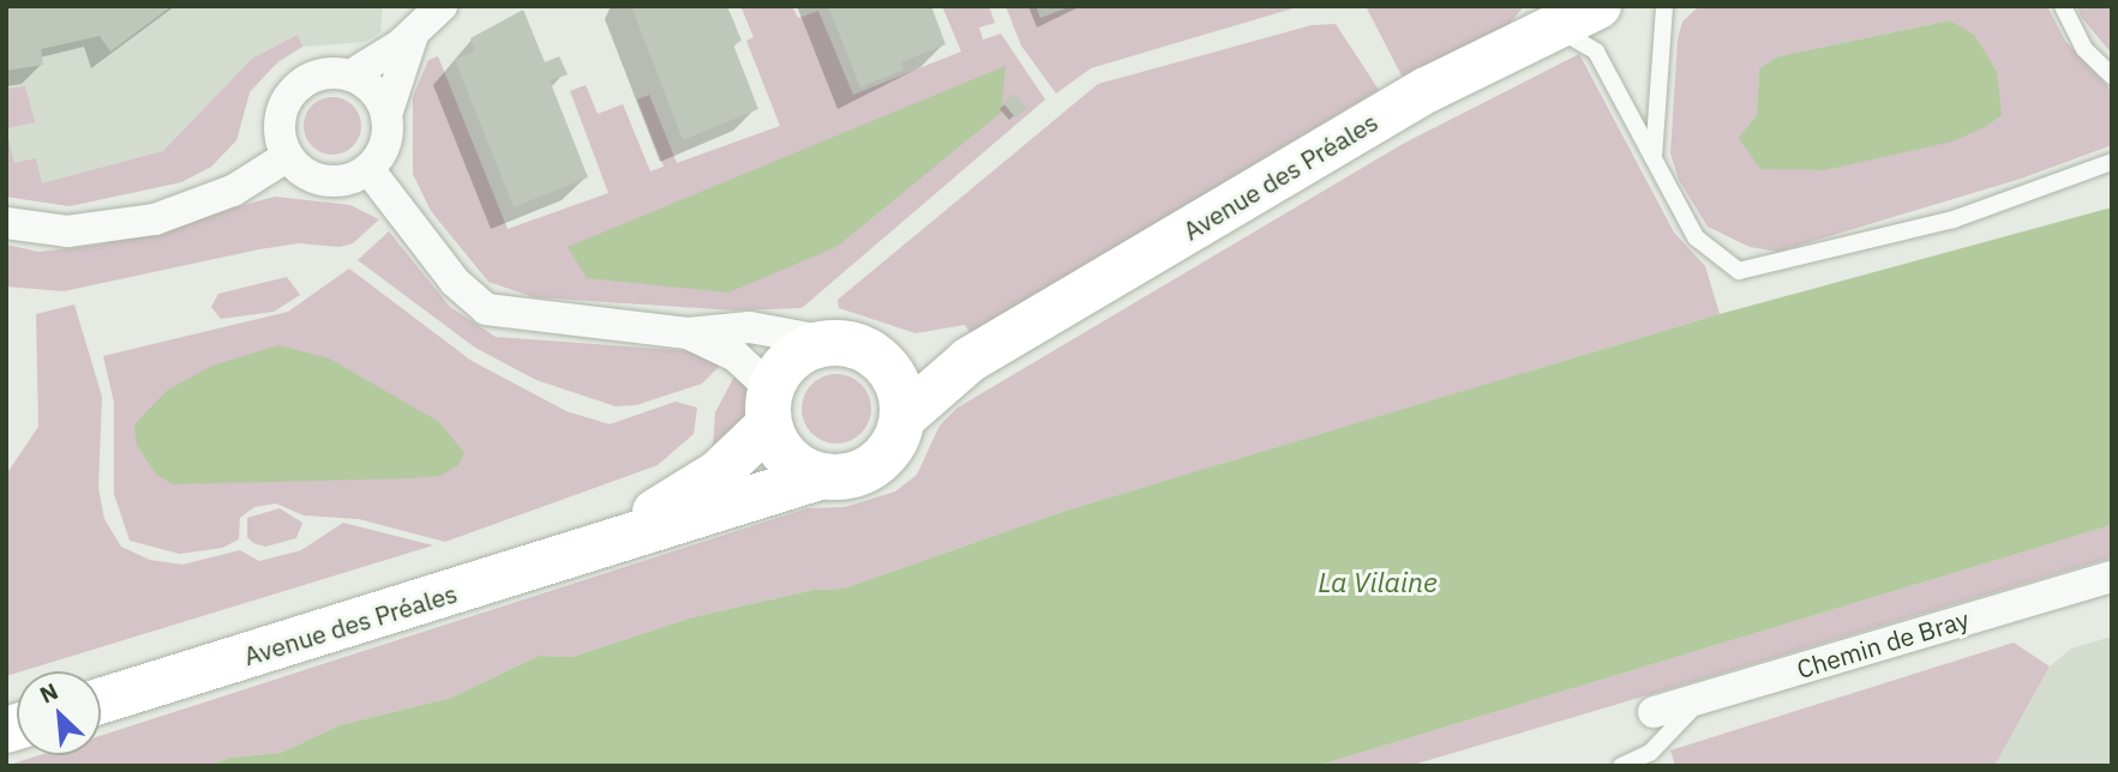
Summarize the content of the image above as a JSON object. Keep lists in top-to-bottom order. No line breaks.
{"streets":{"main road":["Avenue des Préales"],"street":["Chemin de Bray"]},"water":["La Vilaine"],"north":"top left"}
